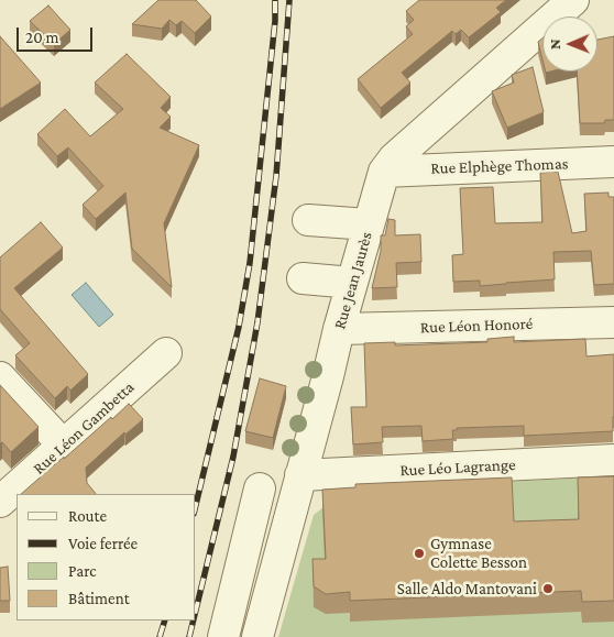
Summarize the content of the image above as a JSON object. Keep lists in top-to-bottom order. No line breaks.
{"streets":{"street":["Rue Elphège Thomas","Rue Jean Jaurès","Rue Léon Honoré","Rue Léon Gambetta","Rue Léo Lagrange"]},"crossings":[["Rue Elphège Thomas","Rue Jean Jaurès"],["Rue Jean Jaurès","Rue Léon Honoré"],["Rue Jean Jaurès","Rue Léo Lagrange"]],"places":["Gymnase Colette Besson","Salle Aldo Mantovani"],"legend":["Route","Voie ferrée","Parc","Bâtiment"],"scale_bar":"20 m","north":"left"}
